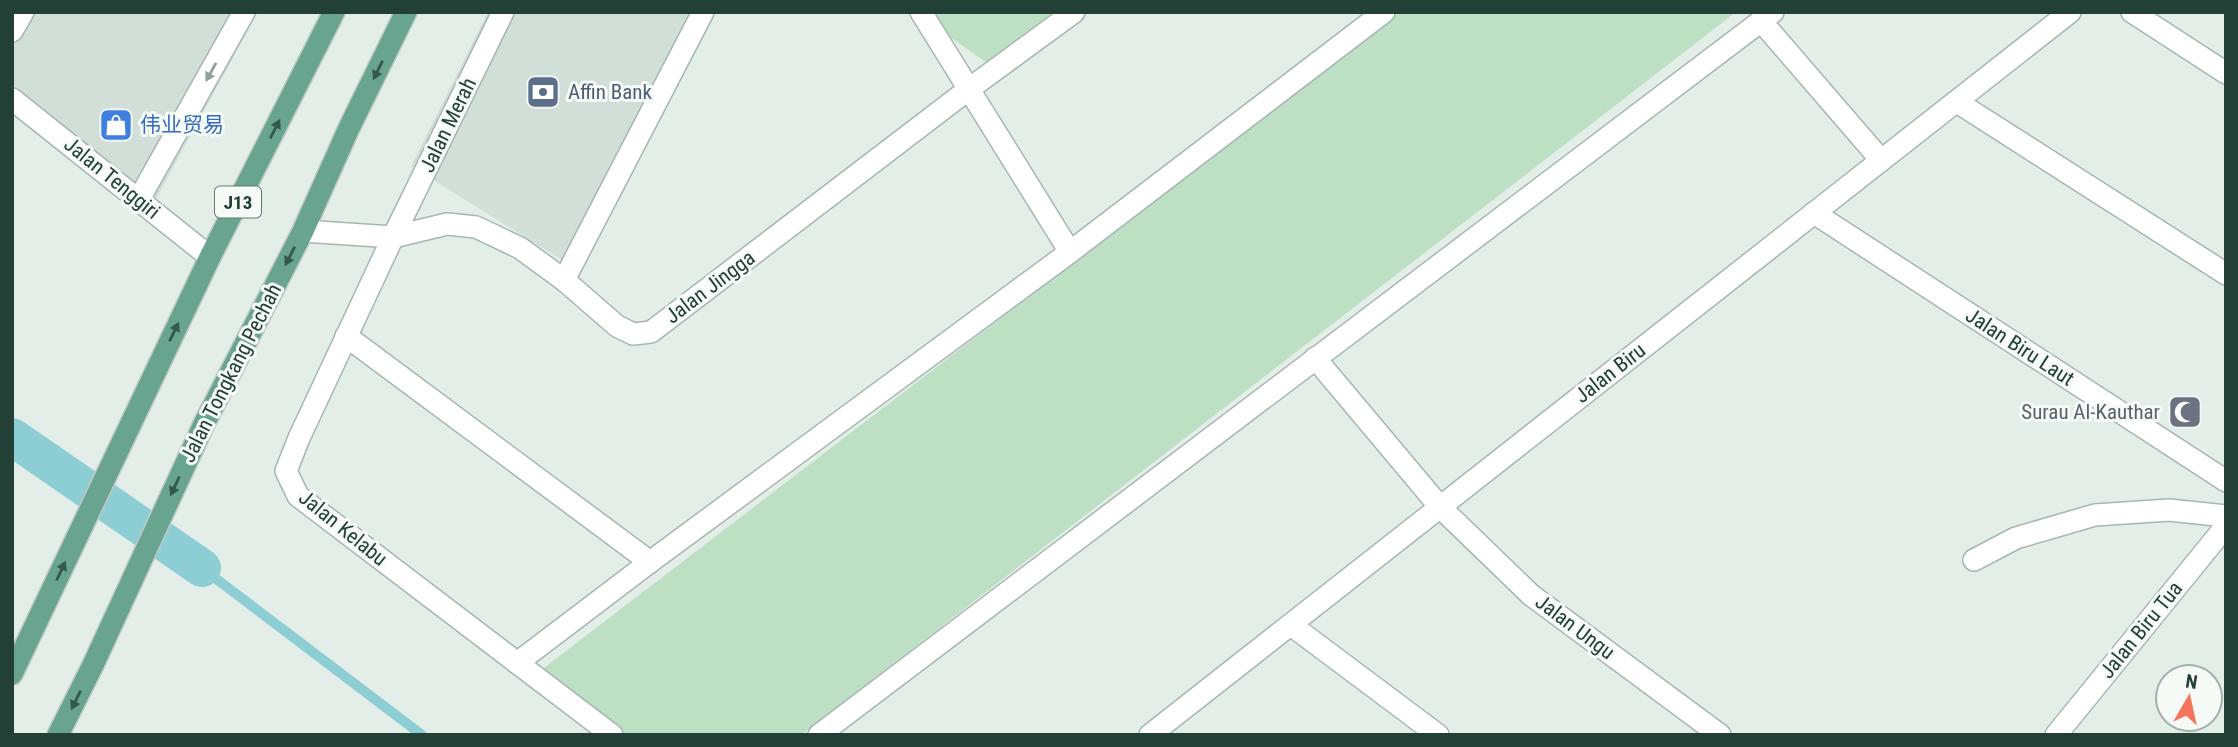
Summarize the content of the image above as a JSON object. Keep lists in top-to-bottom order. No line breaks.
{"streets":{"main road":["J13","Jalan Tongkang Pechah"],"street":["Jalan Merah","Jalan Tenggiri","Jalan Jingga","Jalan Biru Laut","Jalan Biru","Jalan Kelabu","Jalan Ungu","Jalan Biru Tua"]},"crossings":[["Jalan Merah","Jalan Jingga"],["Jalan Merah","Jalan Kelabu"],["Jalan Tenggiri","J13"],["Jalan Jingga","Jalan Tongkang Pechah"],["Jalan Jingga","Jalan Kelabu"],["Jalan Biru Laut","Jalan Biru"],["Jalan Biru","Jalan Ungu"]],"places":{"bank":["Affin Bank"],"shop":["伟业贸易"],"mosque":["Surau Al-Kauthar"]},"north":"top"}
